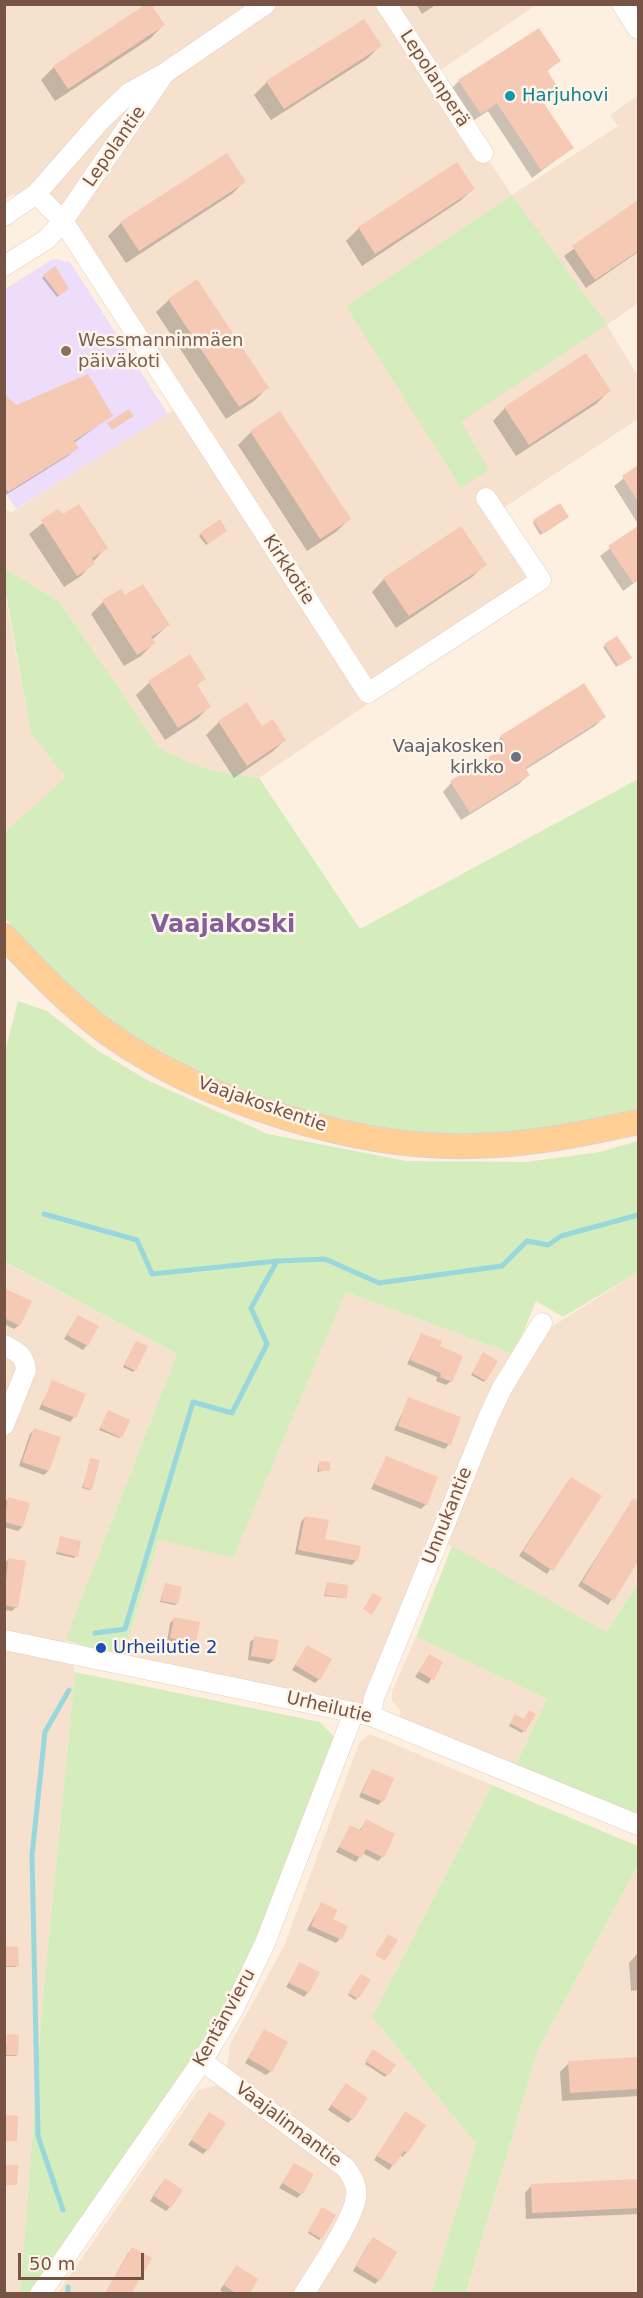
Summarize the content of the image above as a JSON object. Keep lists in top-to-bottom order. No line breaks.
{"streets":{"main road":["Vaajakoskentie"],"street":["Lepolanperä","Lepolantie","Kirkkotie","Unnukantie","Urheilutie","Kentänvieru","Vaajalinnantie"]},"crossings":[["Lepolantie","Kirkkotie"],["Unnukantie","Urheilutie"],["Unnukantie","Kentänvieru"],["Urheilutie","Kentänvieru"],["Kentänvieru","Vaajalinnantie"]],"districts":["Vaajakoski"],"places":["Harjuhovi","Wessmanninmäen päiväkoti","Vaajakosken kirkko","Urheilutie 2"],"scale_bar":"50 m"}
